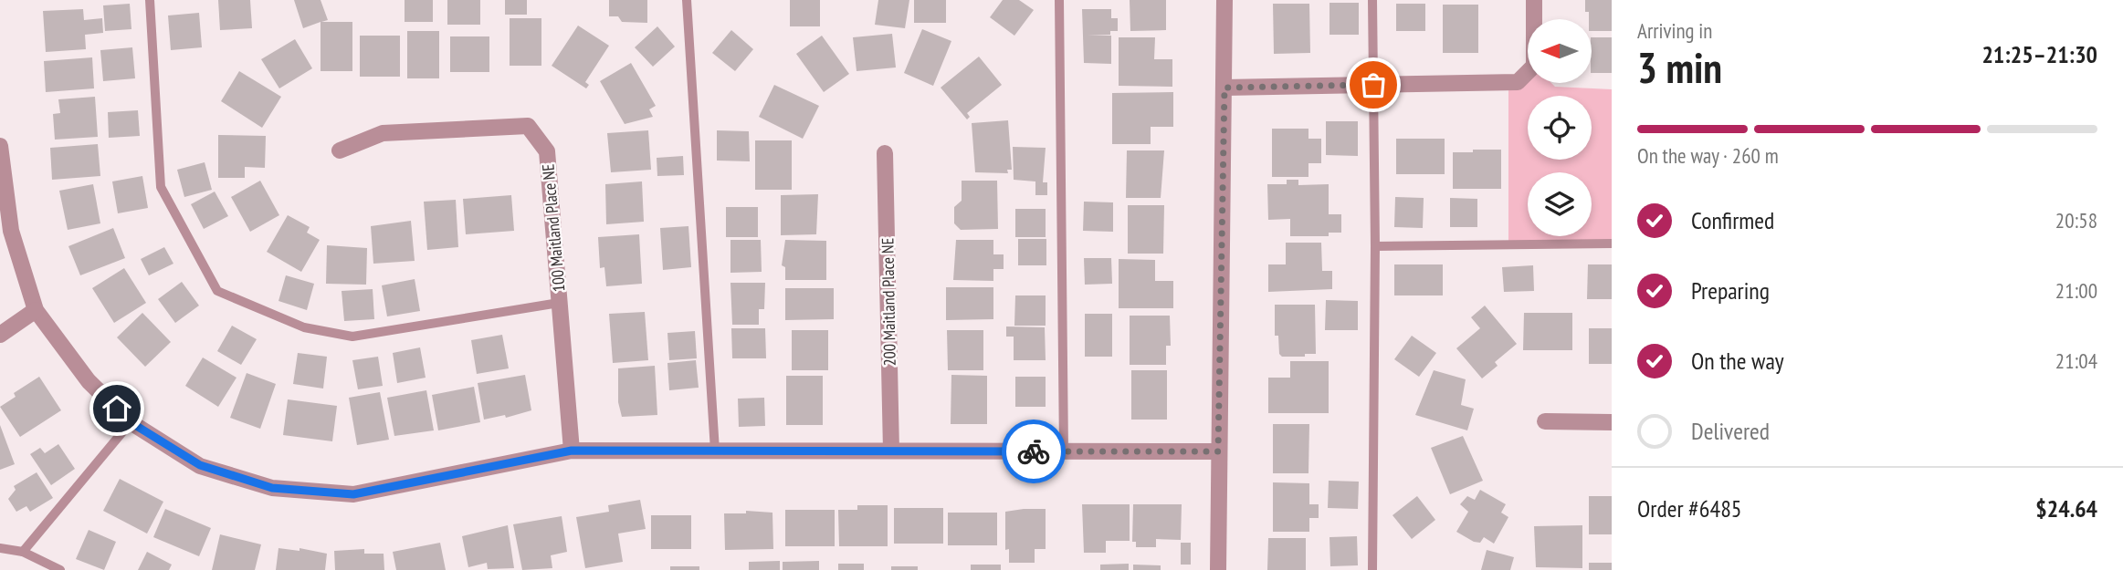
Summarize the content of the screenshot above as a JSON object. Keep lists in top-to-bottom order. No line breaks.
{"streets":{"street":["100 Maitland Place NE","200 Maitland Place NE"]},"north":"left","page":{"heading":["3 min","Arriving in","21:25–21:30"],"panel":["Order #6485","$24.64"],"bar":"On the way · 260 m","list":[["Confirmed","20:58"],["Preparing","21:00"],["On the way","21:04"],"Delivered"]}}
